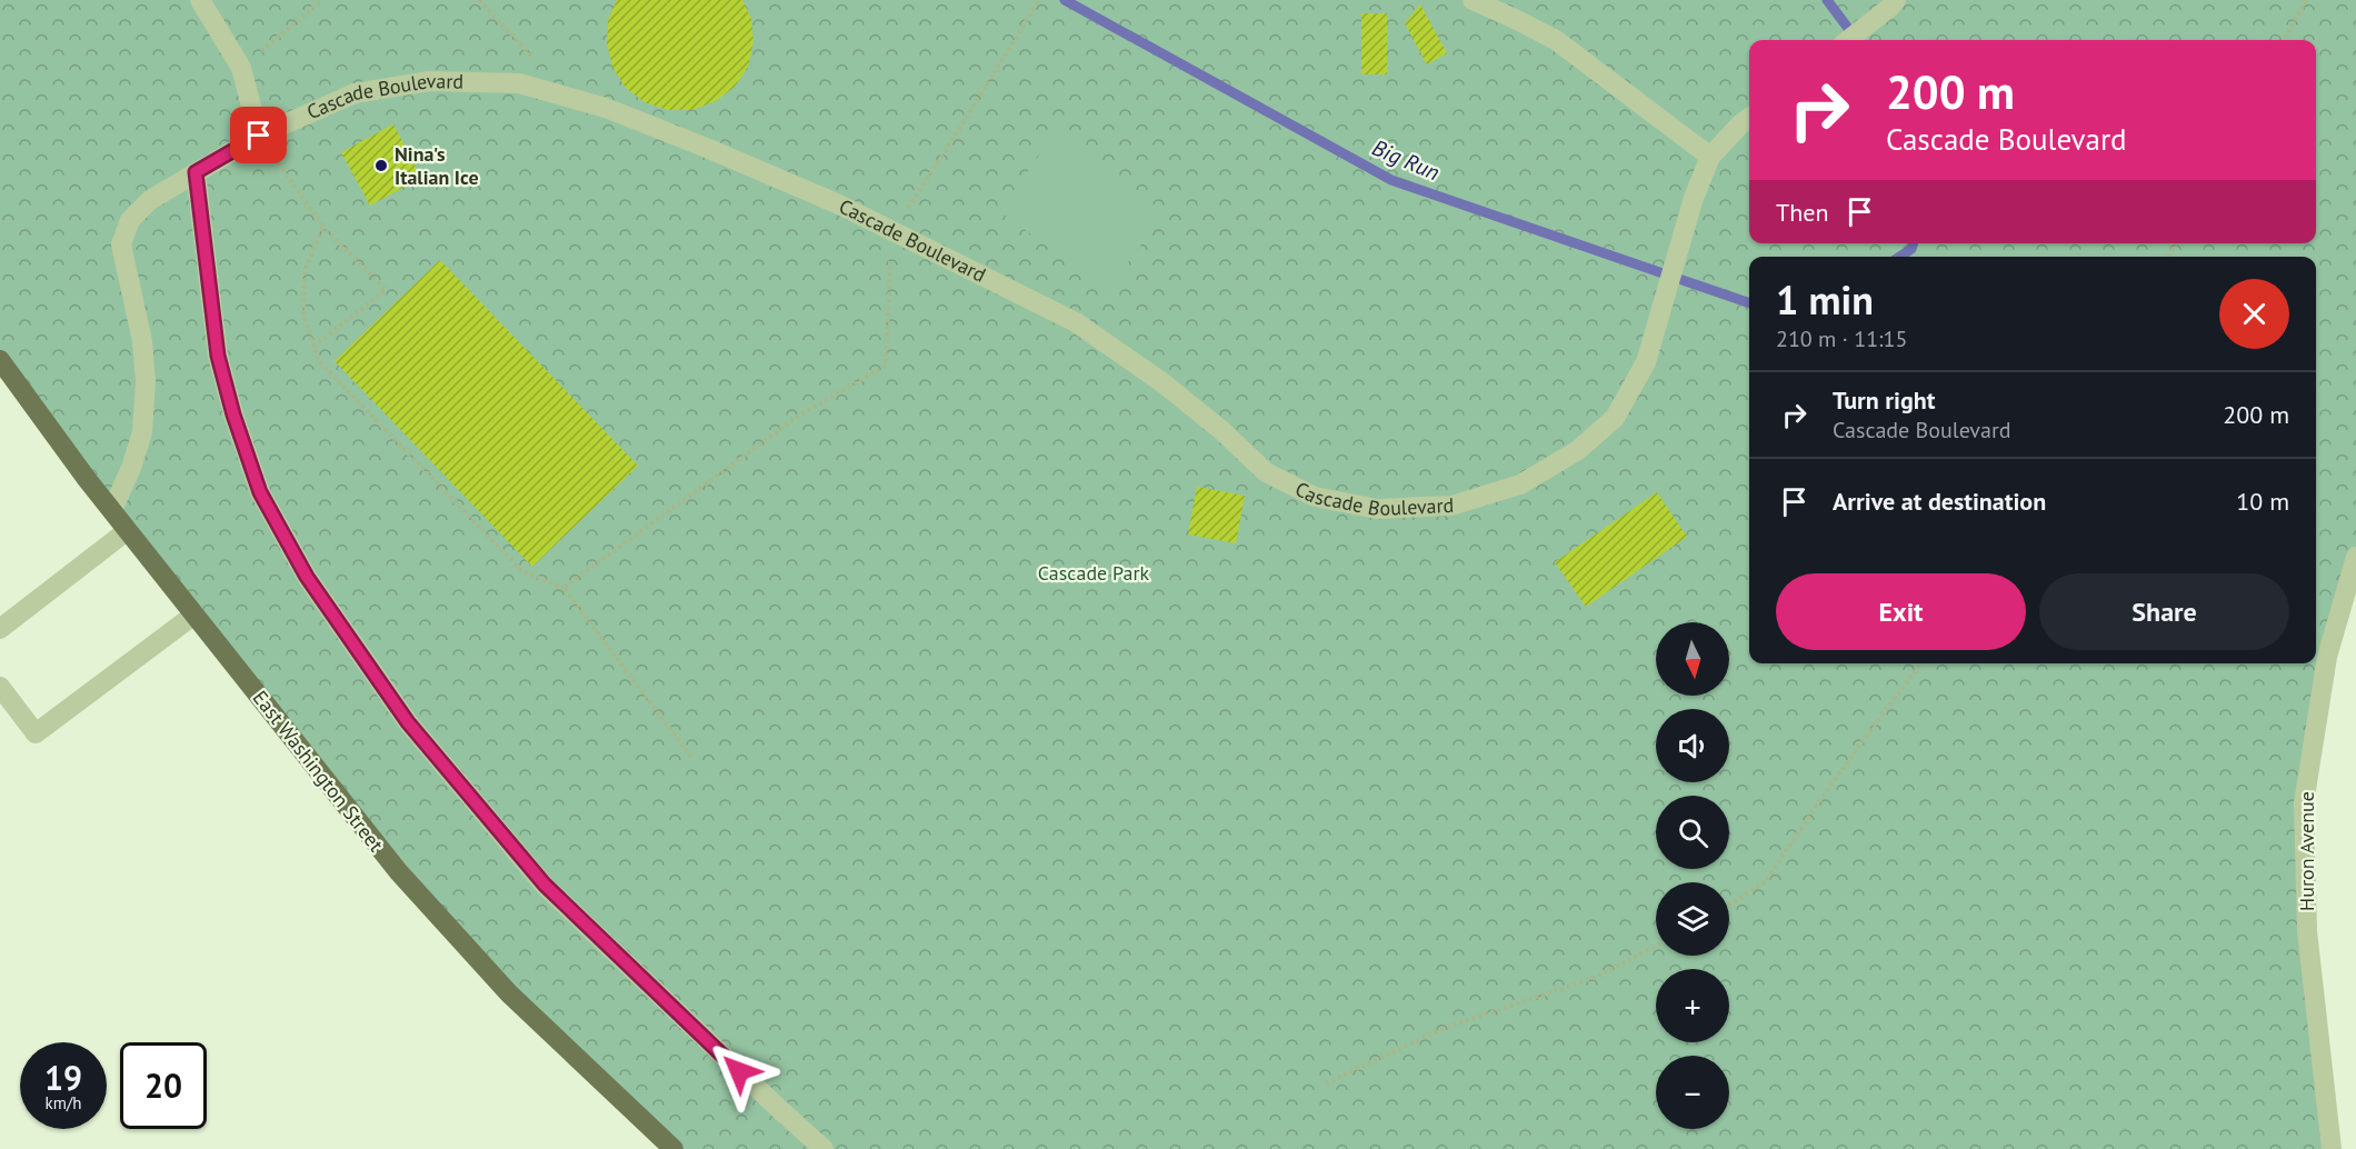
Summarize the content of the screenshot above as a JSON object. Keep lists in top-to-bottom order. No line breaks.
{"streets":{"main road":["East Washington Street"],"street":["Cascade Boulevard","Huron Avenue"]},"crossings":[["Cascade Boulevard","East Washington Street"]],"water":["Big Run"],"parks":["Cascade Park"],"places":["Nina's Italian Ice"],"north":"bottom","page":{"turn":["200 m","Cascade Boulevard"],"then":"Then","heading":["1 min","210 m · 11:15"],"list":[{"name":"Turn right","note":"Cascade Boulevard","value":"200 m"},{"name":"Arrive at destination","value":"10 m"}],"buttons":["Exit","Share"],"map_buttons":["+","−"],"speed":"19 km/h","limit":"20"}}
